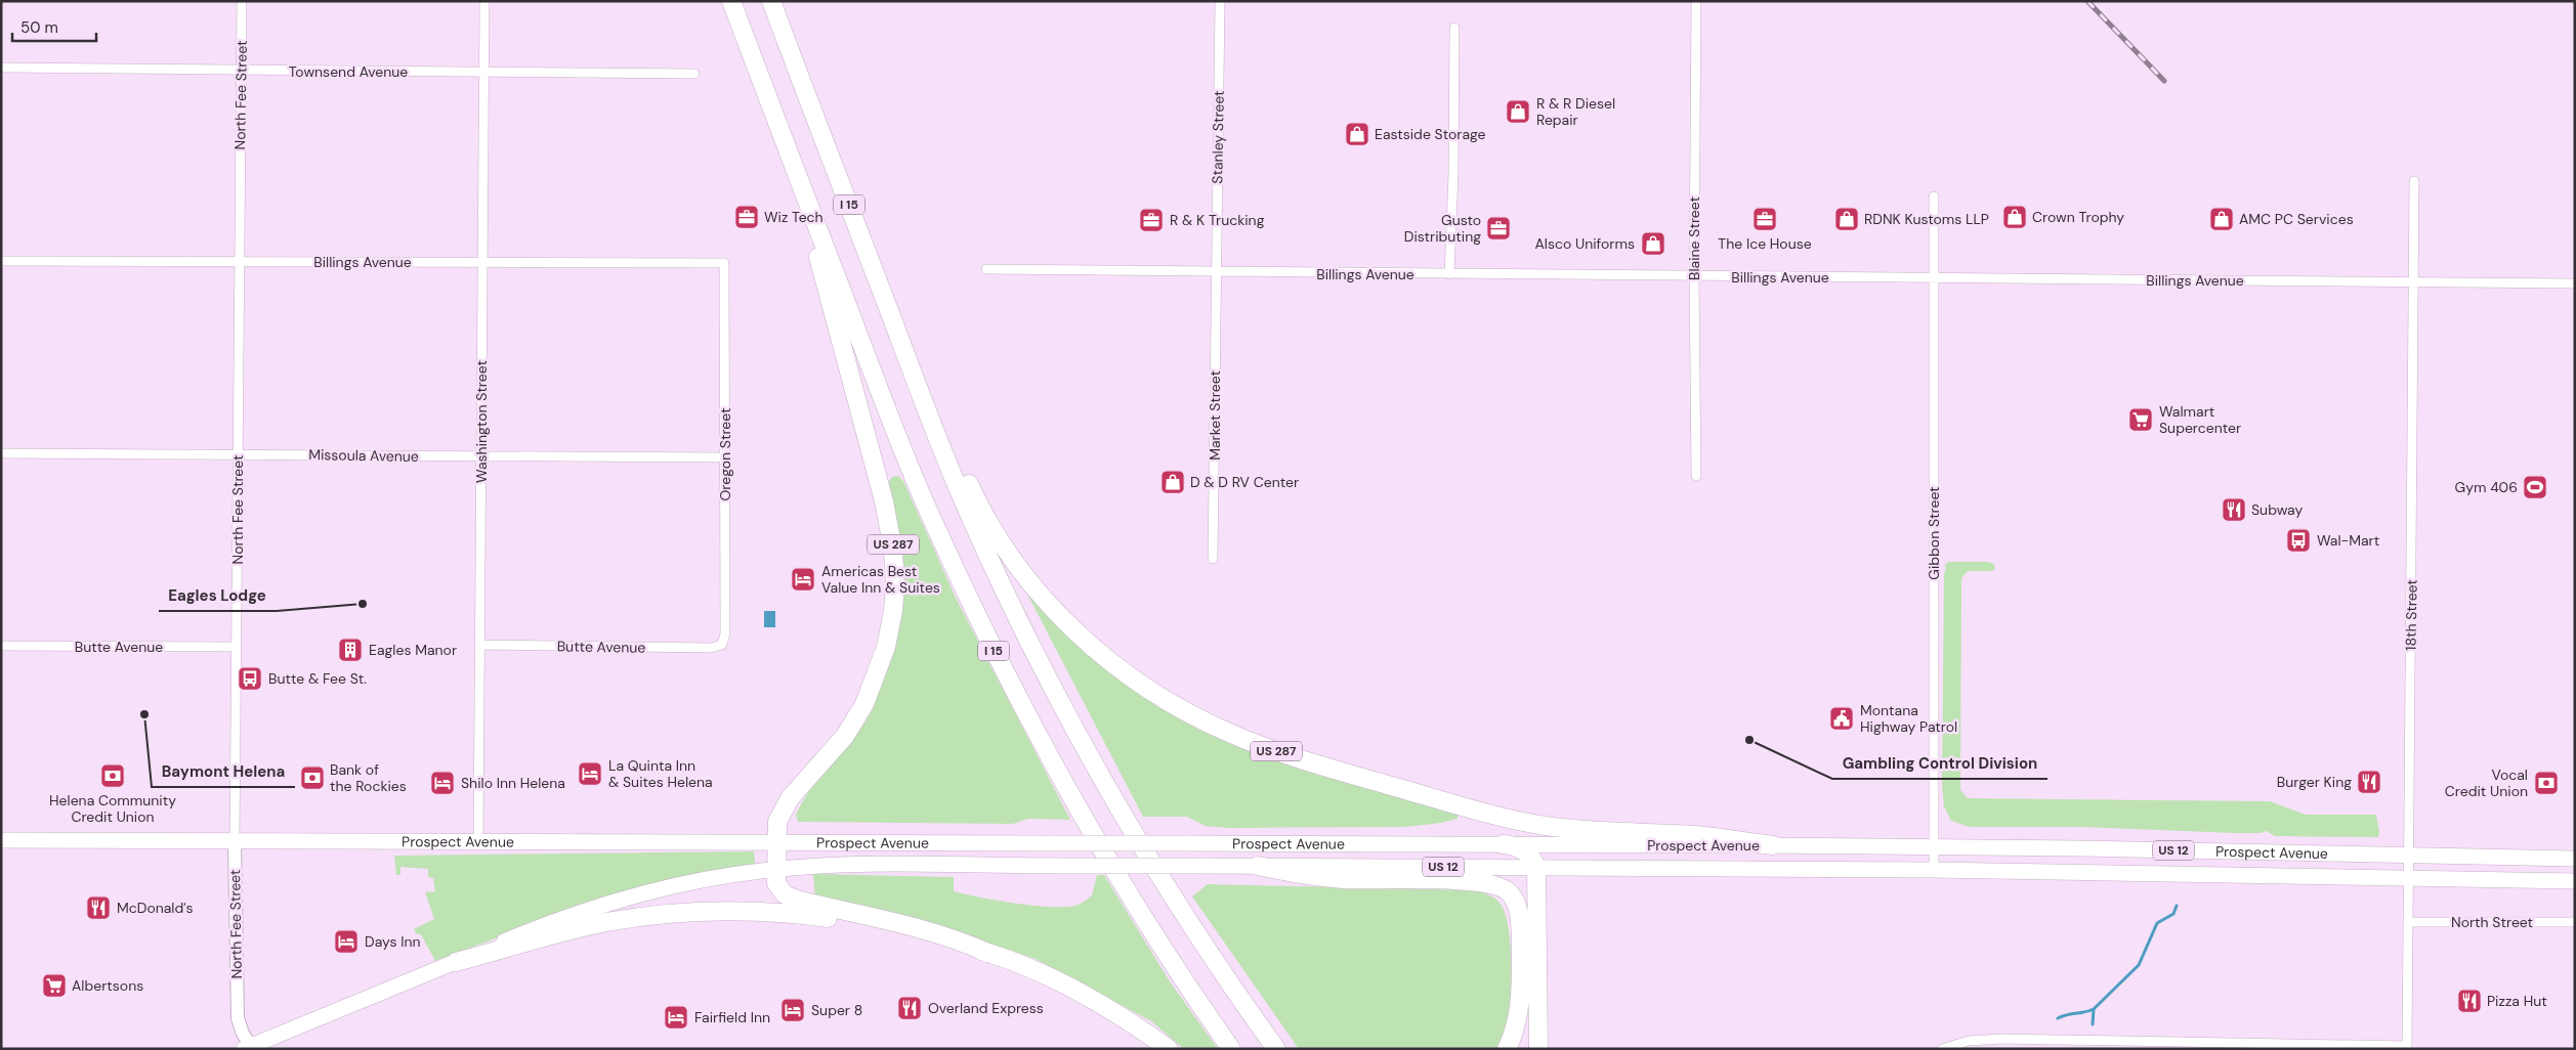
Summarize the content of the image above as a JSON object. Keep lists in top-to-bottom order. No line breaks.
{"streets":{"highway":["I 15","US 287","Prospect Avenue","US 12"],"main road":["North Fee Street"],"street":["Townsend Avenue","Stanley Street","Blaine Street","Billings Avenue","Market Street","Washington Street","Oregon Street","Missoula Avenue","Gibbon Street","18th Street","Butte Avenue","North Street"]},"crossings":[["Townsend Avenue","North Fee Street"],["Townsend Avenue","Washington Street"],["North Fee Street","Billings Avenue"],["North Fee Street","Missoula Avenue"],["North Fee Street","Butte Avenue"],["North Fee Street","Prospect Avenue"],["Stanley Street","Billings Avenue"],["Stanley Street","Market Street"],["I 15","US 287"],["Blaine Street","Billings Avenue"],["Billings Avenue","Market Street"],["Billings Avenue","Washington Street"],["Billings Avenue","Oregon Street"],["Billings Avenue","Gibbon Street"],["Billings Avenue","18th Street"],["Washington Street","Missoula Avenue"],["Washington Street","Butte Avenue"],["Washington Street","Prospect Avenue"],["Oregon Street","Missoula Avenue"],["Oregon Street","Butte Avenue"],["Gibbon Street","Prospect Avenue"],["US 287","Prospect Avenue"],["18th Street","Prospect Avenue"],["18th Street","North Street"]],"places":{"shop":["R & R Diesel Repair","Eastside Storage","Crown Trophy","RDNK Kustoms LLP","AMC PC Services","Alsco Uniforms","D & D RV Center"],"office":["Wiz Tech","The Ice House","R & K Trucking","Gusto Distributing"],"supermarket":["Walmart Supercenter","Albertsons"],"sports":["Gym 406"],"restaurant":["Subway","Burger King","McDonald's","Pizza Hut","Overland Express"],"bus stop":["Wal-Mart","Butte & Fee St."],"hotel":["Americas Best Value Inn & Suites","La Quinta Inn & Suites Helena","Shilo Inn Helena","Days Inn","Super 8","Fairfield Inn"],"other":["Eagles Lodge","Baymont Helena","Gambling Control Division"],"building":["Eagles Manor"],"public building":["Montana Highway Patrol"],"bank":["Helena Community Credit Union","Bank of the Rockies","Vocal Credit Union"]},"scale_bar":"50 m"}
